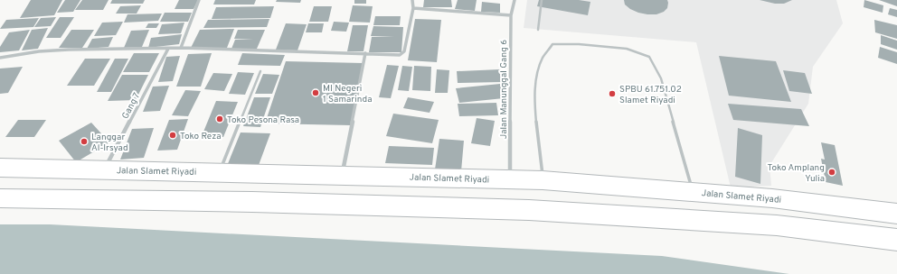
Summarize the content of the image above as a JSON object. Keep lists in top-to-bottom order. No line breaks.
{"streets":{"highway":["Jalan Slamet Riyadi"],"street":["Jalan Manunggal Gang 6","Gang 7"]},"crossings":[["Jalan Manunggal Gang 6","Jalan Slamet Riyadi"],["Gang 7","Jalan Slamet Riyadi"]],"places":["MI Negeri 1 Samarinda","SPBU 61.751.02 Slamet Riyadi","Toko Pesona Rasa","Toko Reza","Langgar Al-Irsyad","Toko Amplang Yulia"]}
